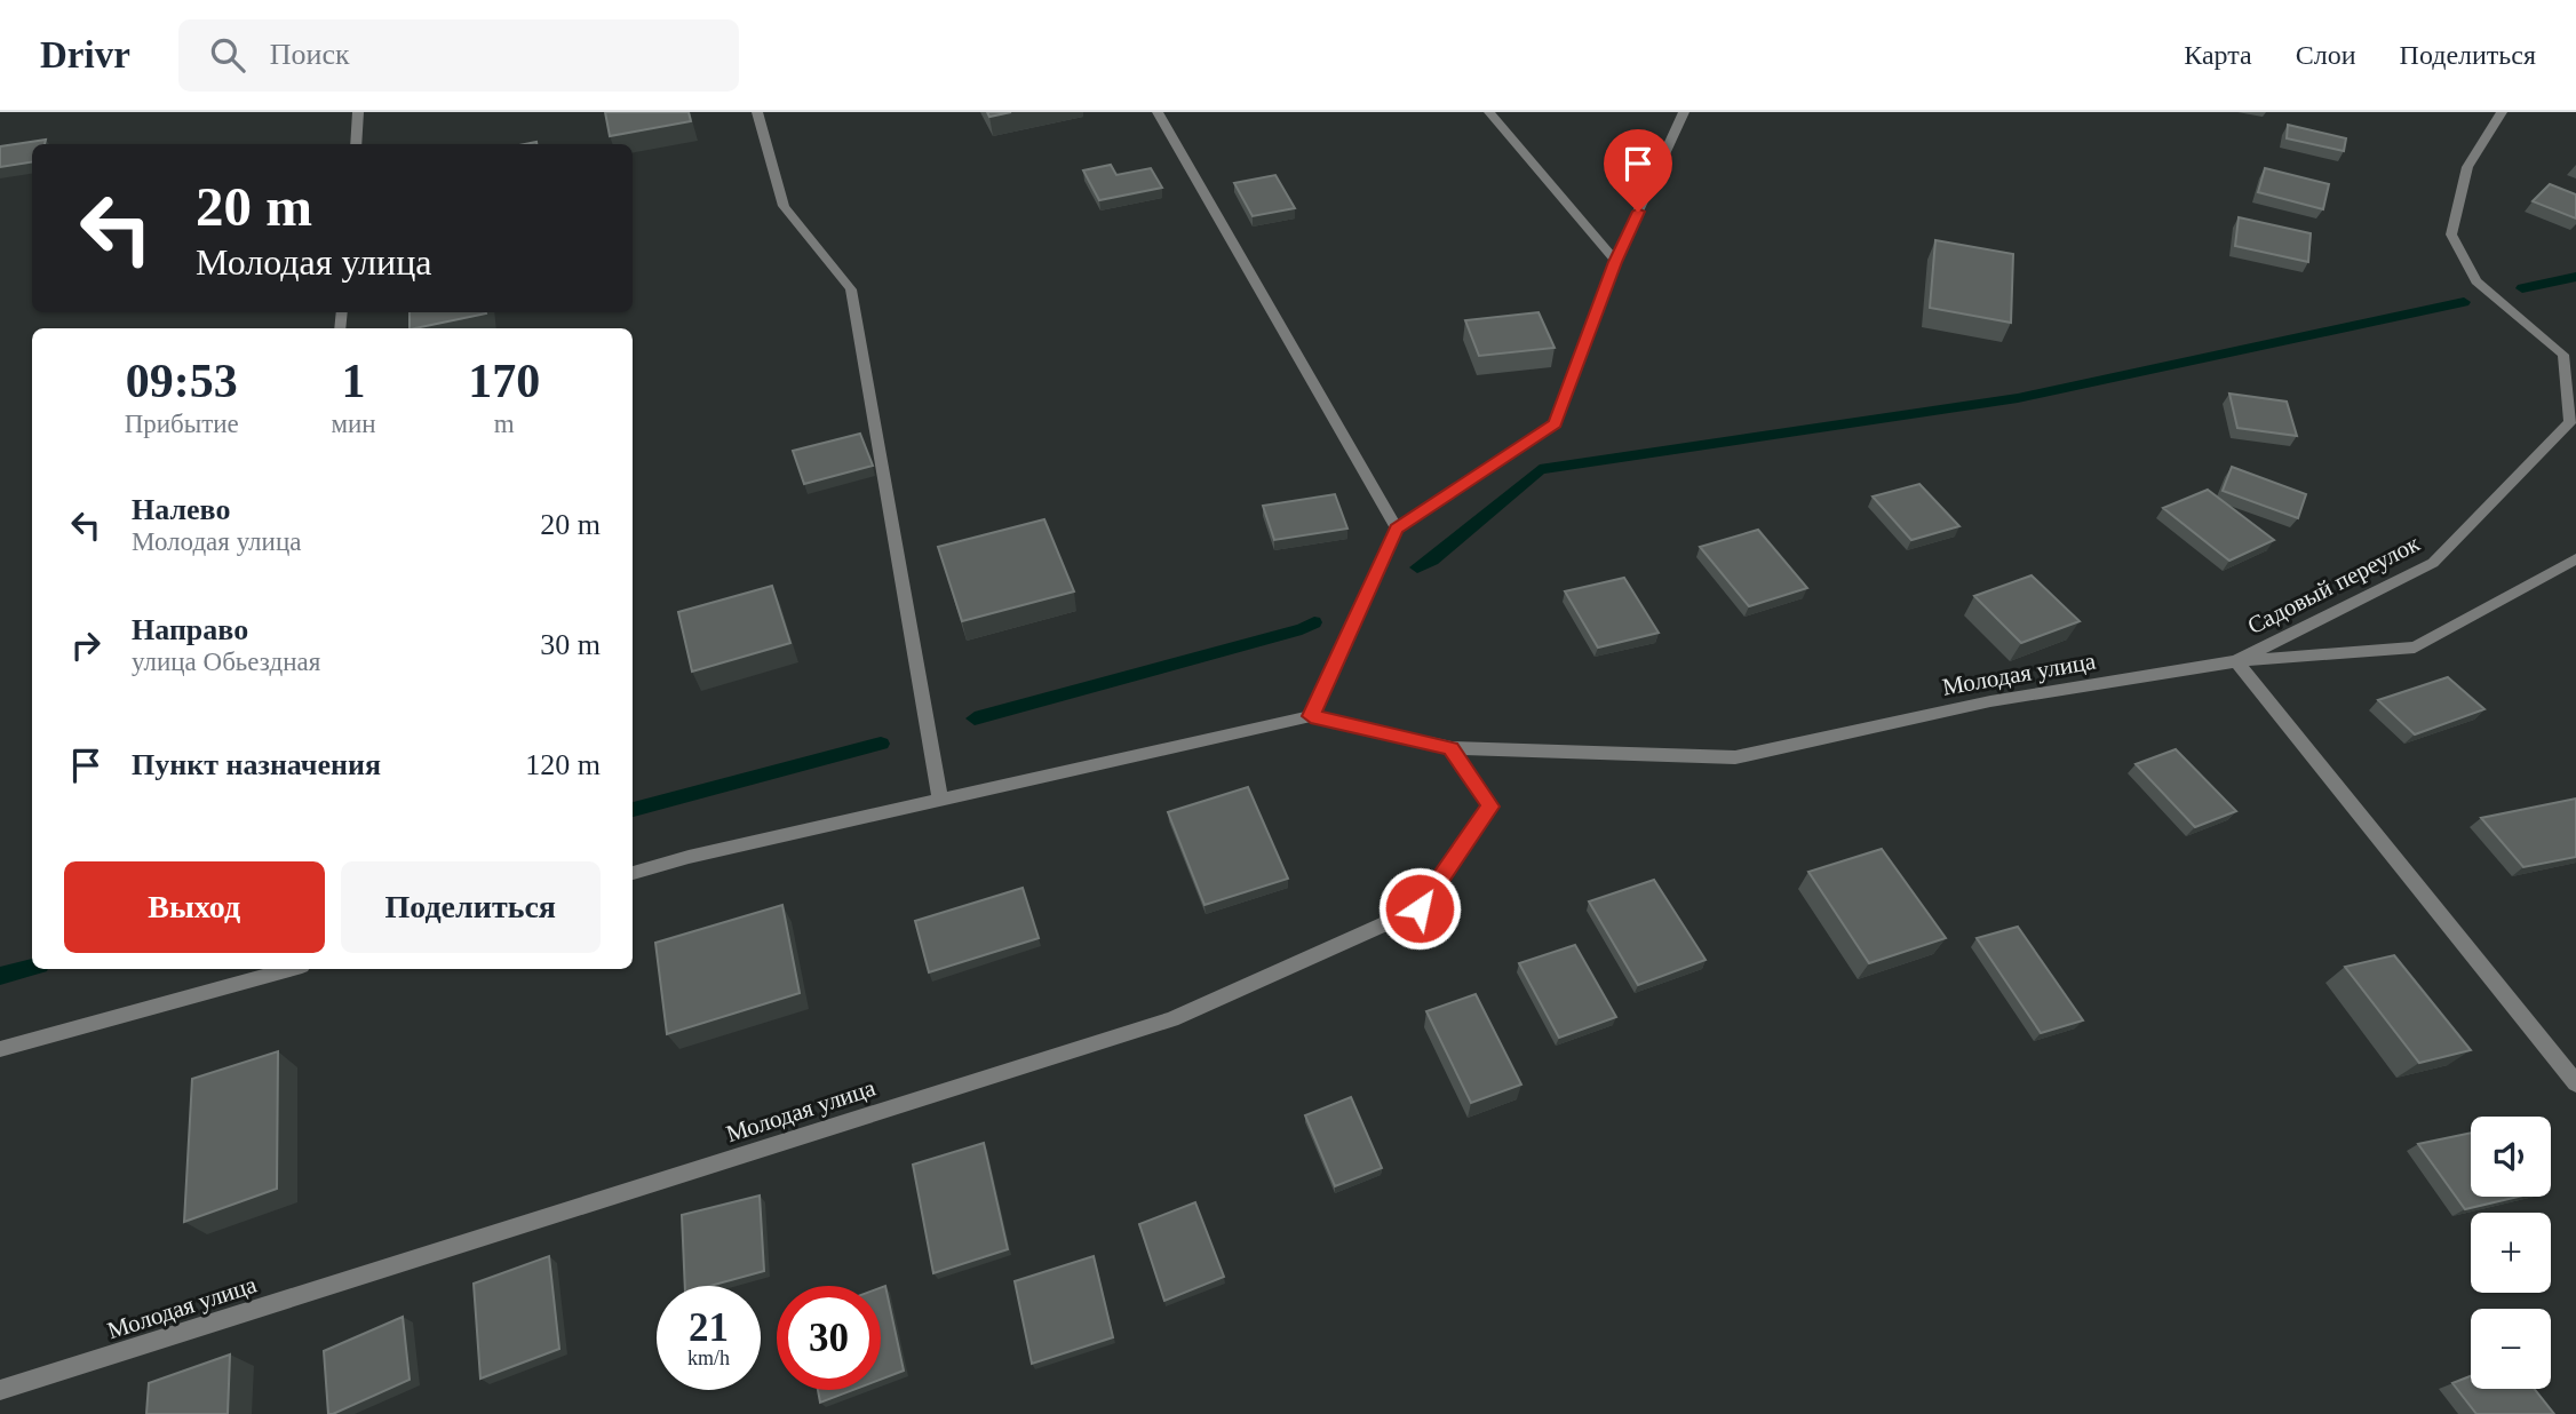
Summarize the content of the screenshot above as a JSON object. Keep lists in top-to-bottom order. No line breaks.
{"streets":{"street":["Садовый переулок","Молодая улица"]},"crossings":[["Садовый переулок","Молодая улица"]],"page":{"header":"Drivr","search":"Поиск","nav":["Карта","Слои","Поделиться"],"turn":["20 m","Молодая улица"],"eta":["09:53","Прибытие","1","мин","170","m"],"list":[{"name":"Налево","note":"Молодая улица","value":"20 m"},{"name":"Направо","note":"улица Обьездная","value":"30 m"},{"name":"Пункт назначения","value":"120 m"}],"buttons":["Выход","Поделиться"],"map_buttons":["+","−"],"speed":"21 km/h","limit":"30"}}
